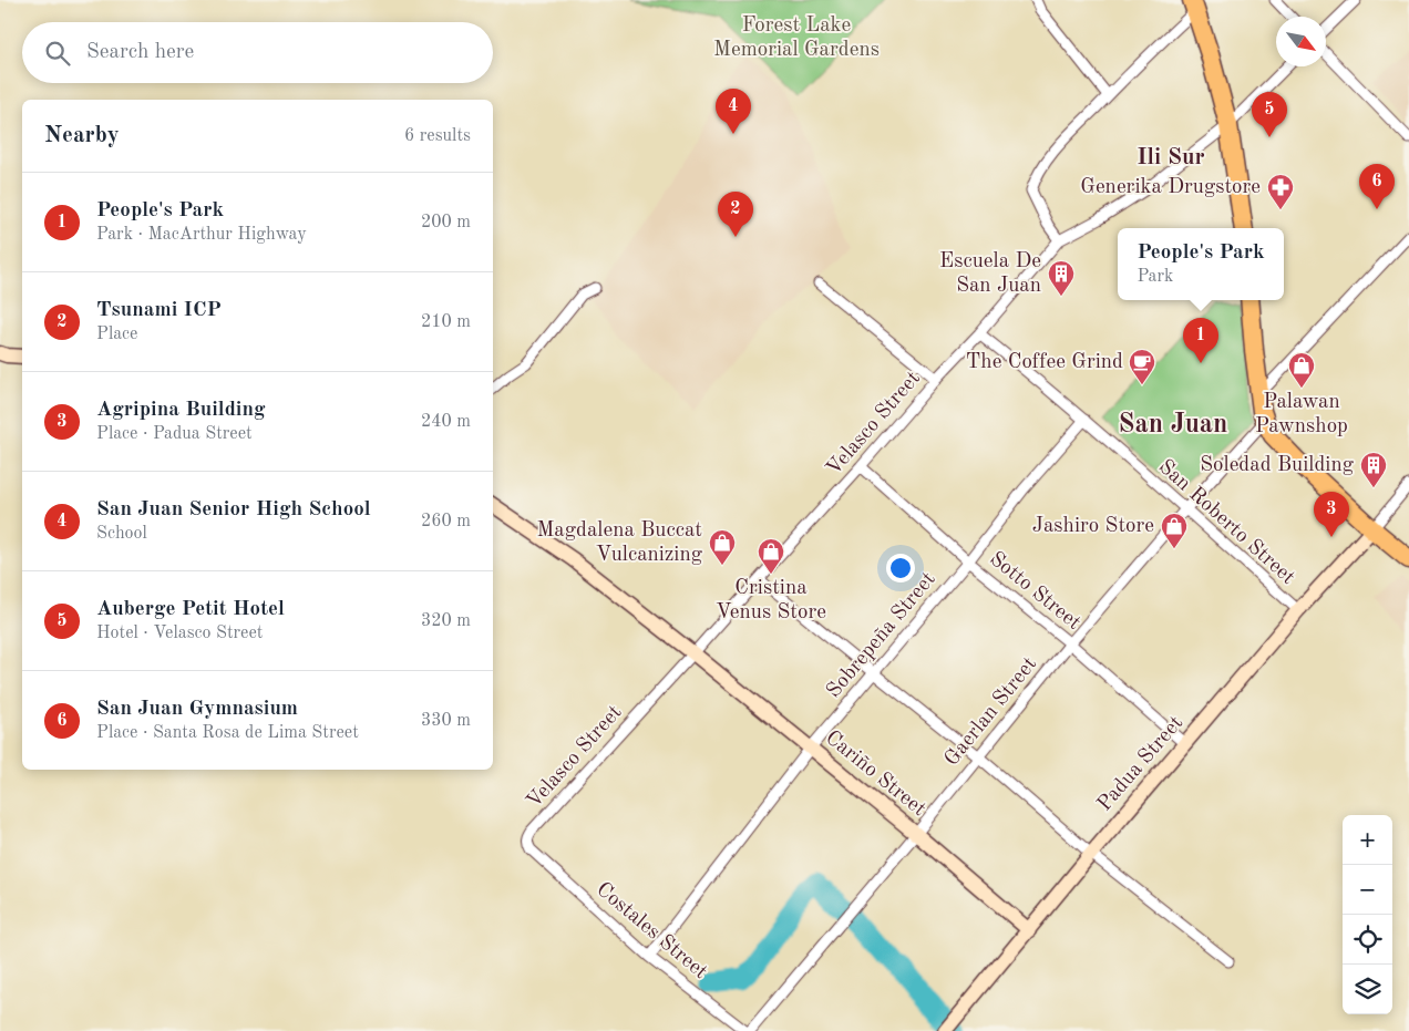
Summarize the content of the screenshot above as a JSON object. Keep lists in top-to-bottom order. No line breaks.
{"streets":{"street":["Velasco Street","San Roberto Street","Sotto Street","Sobrepeña Street","Gaerlan Street","Padua Street","Cariño Street","Costales Street"]},"crossings":[["Velasco Street","San Roberto Street"],["Velasco Street","Sotto Street"],["Velasco Street","Cariño Street"],["Velasco Street","Costales Street"],["San Roberto Street","Sobrepeña Street"],["San Roberto Street","Gaerlan Street"],["San Roberto Street","Padua Street"],["Sotto Street","Sobrepeña Street"],["Sotto Street","Gaerlan Street"],["Sotto Street","Padua Street"],["Sobrepeña Street","Cariño Street"],["Sobrepeña Street","Costales Street"],["Gaerlan Street","Cariño Street"],["Padua Street","Cariño Street"]],"districts":["Ili Sur","San Juan"],"parks":["Forest Lake Memorial Gardens"],"places":{"pharmacy":["Generika Drugstore"],"building":["Escuela De San Juan","Soledad Building"],"cafe":["The Coffee Grind"],"shop":["Palawan Pawnshop","Jashiro Store","Magdalena Buccat Vulcanizing","Cristina Venus Store"]},"north":"bottom right","page":{"search":"Search here","pins":["4","5","6","2","1","3"],"heading":["Nearby","6 results"],"list":[{"mark":"1","name":"People's Park","note":"Park · MacArthur Highway","value":"200 m"},{"mark":"2","name":"Tsunami ICP","note":"Place","value":"210 m"},{"mark":"3","name":"Agripina Building","note":"Place · Padua Street","value":"240 m"},{"mark":"4","name":"San Juan Senior High School","note":"School","value":"260 m"},{"mark":"5","name":"Auberge Petit Hotel","note":"Hotel · Velasco Street","value":"320 m"},{"mark":"6","name":"San Juan Gymnasium","note":"Place · Santa Rosa de Lima Street","value":"330 m"}],"popup":["People's Park","Park"],"map_buttons":["+","−"]}}
